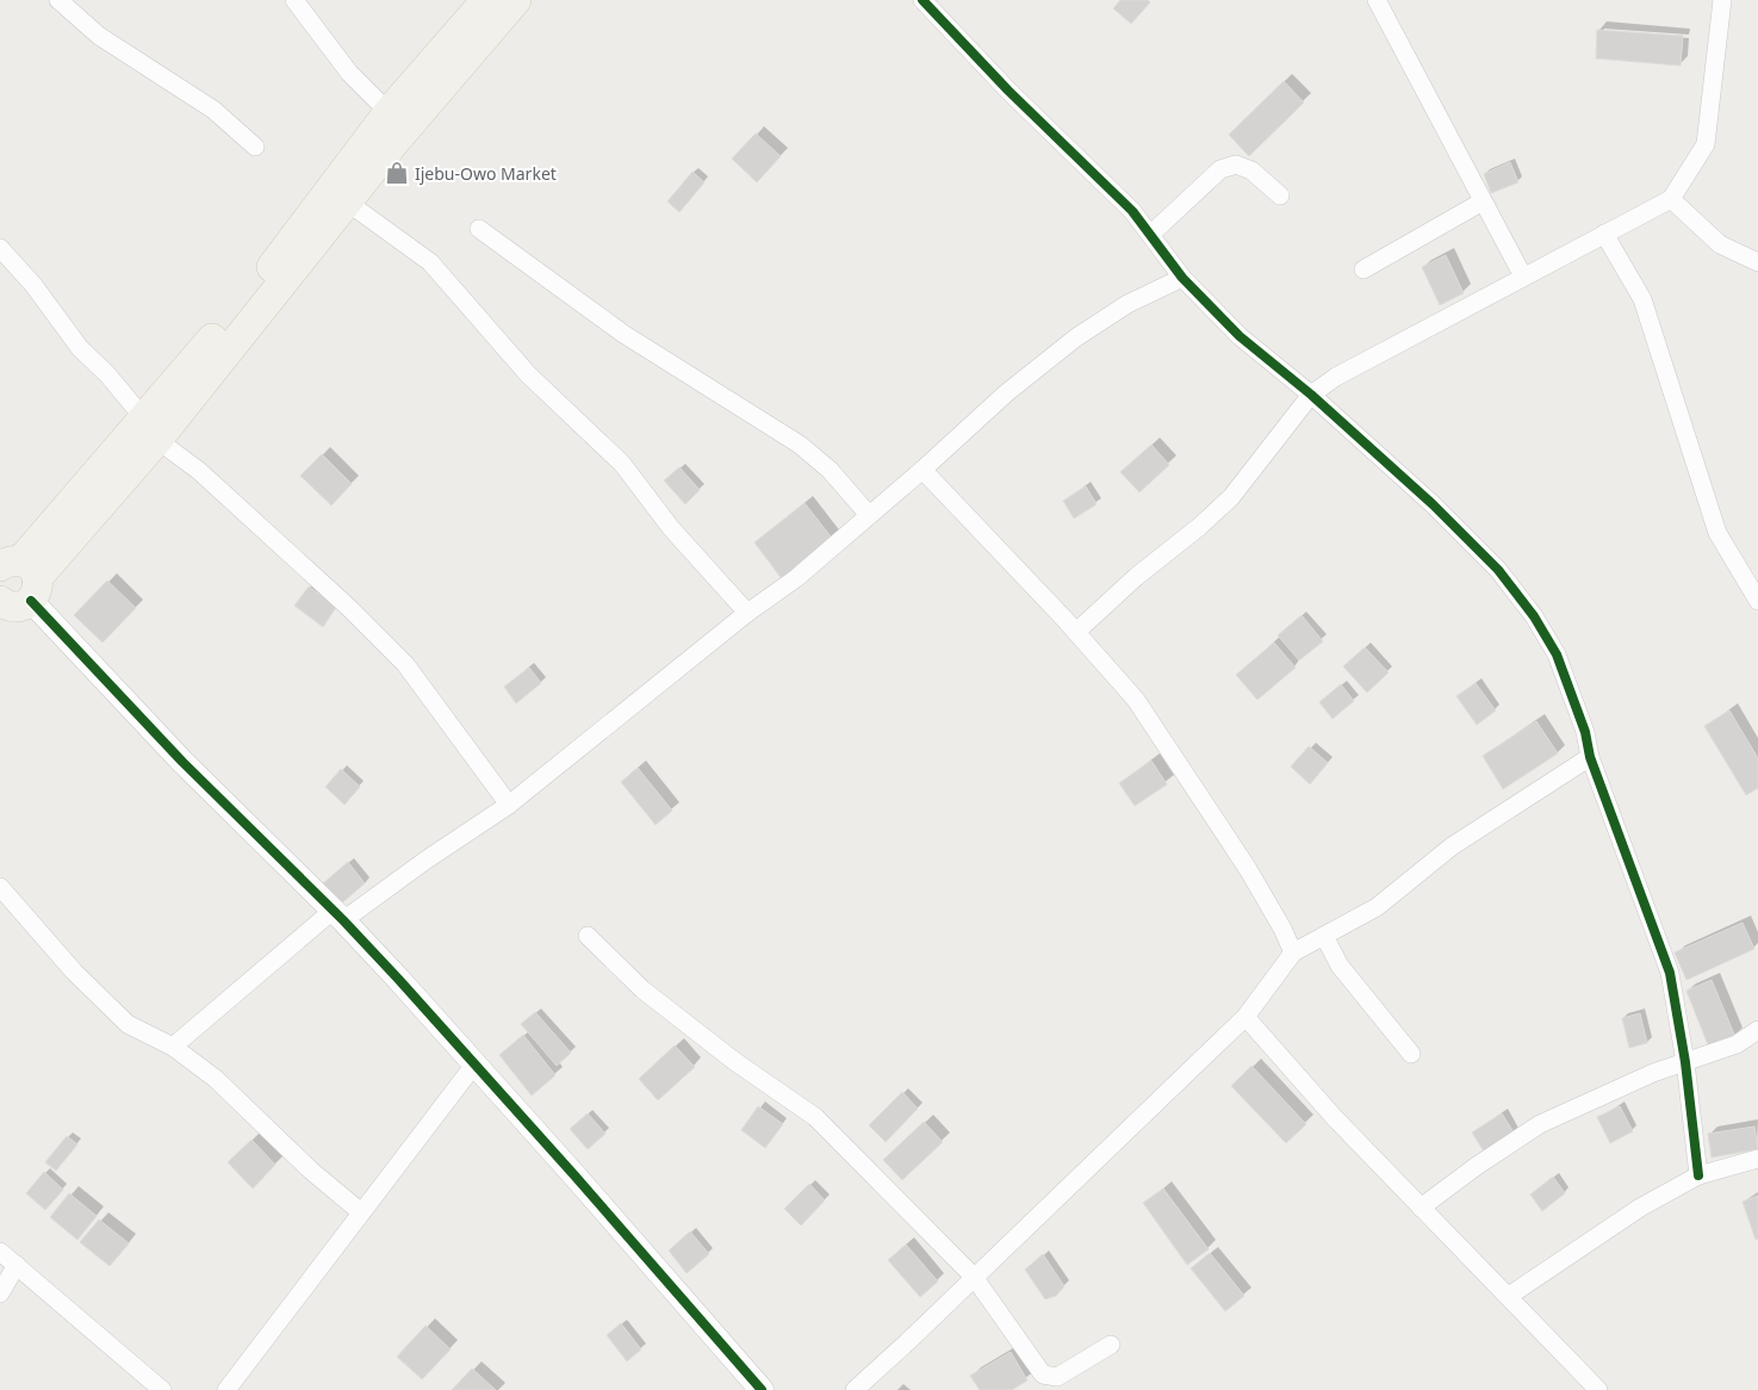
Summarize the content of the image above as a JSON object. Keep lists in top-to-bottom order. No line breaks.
{"places":{"shop":["Ijebu-Owo Market"]}}
